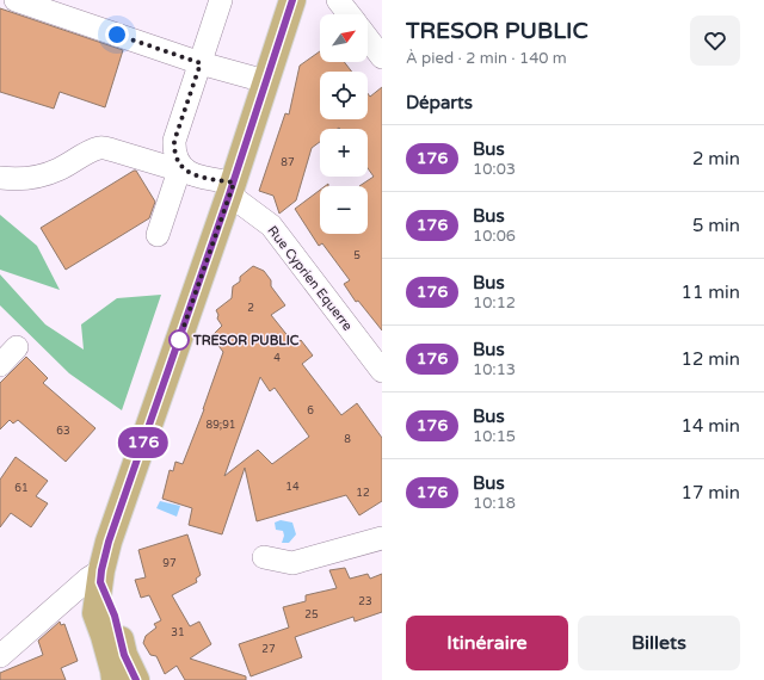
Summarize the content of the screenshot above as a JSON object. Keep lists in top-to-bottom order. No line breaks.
{"streets":{"street":["Rue Cyprien Equerre"]},"places":["TRESOR PUBLIC"],"lines":["bus line 176"],"house_numbers":["87","5","2","4","6","89;91","63","8","14","61","12","97","23","25","31","27"],"north":"top right","page":{"on_map":"176","heading":[["TRESOR PUBLIC","À pied · 2 min · 140 m"],"Départs"],"map_buttons":["+","−"],"list":[{"mark":"176","name":"Bus","note":"10:03","value":"2 min"},{"mark":"176","name":"Bus","note":"10:06","value":"5 min"},{"mark":"176","name":"Bus","note":"10:12","value":"11 min"},{"mark":"176","name":"Bus","note":"10:13","value":"12 min"},{"mark":"176","name":"Bus","note":"10:15","value":"14 min"},{"mark":"176","name":"Bus","note":"10:18","value":"17 min"}],"buttons":["Itinéraire","Billets"]}}
